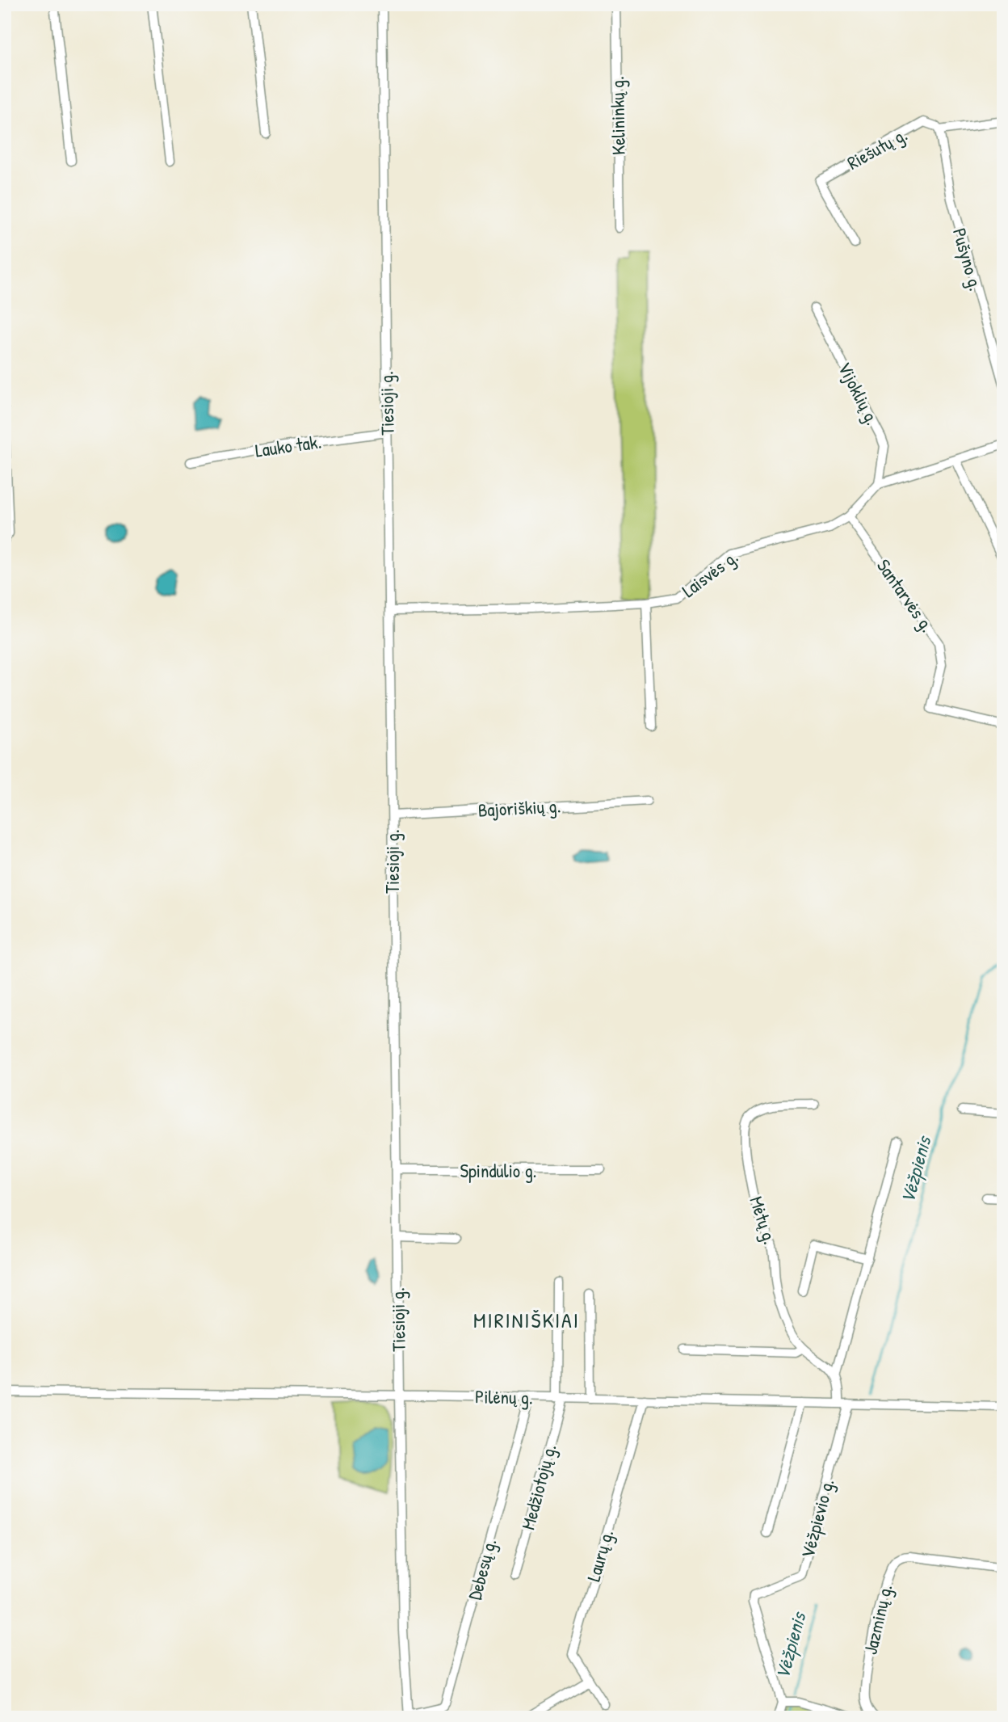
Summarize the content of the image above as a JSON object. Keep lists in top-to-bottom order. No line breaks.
{"streets":{"street":["Kelininkų g.","Riešutų g.","Pušyno g.","Vijoklių g.","Tiesioji g.","Lauko tak.","Laisvės g.","Santarvės g.","Bajoriškių g.","Spindulio g.","Mėtų g.","Pilėnų g.","Medžiotojų g.","Vėžpievio g.","Laurų g.","Debesų g.","Jazminų g."]},"crossings":[["Riešutų g.","Pušyno g."],["Vijoklių g.","Laisvės g."],["Tiesioji g.","Lauko tak."],["Tiesioji g.","Laisvės g."],["Tiesioji g.","Bajoriškių g."],["Tiesioji g.","Spindulio g."],["Tiesioji g.","Pilėnų g."],["Tiesioji g.","Debesų g."],["Laisvės g.","Santarvės g."],["Pilėnų g.","Medžiotojų g."],["Pilėnų g.","Vėžpievio g."],["Pilėnų g.","Laurų g."],["Pilėnų g.","Debesų g."]],"districts":["MIRINIŠKIAI"],"water":["Vėžpienis"]}
